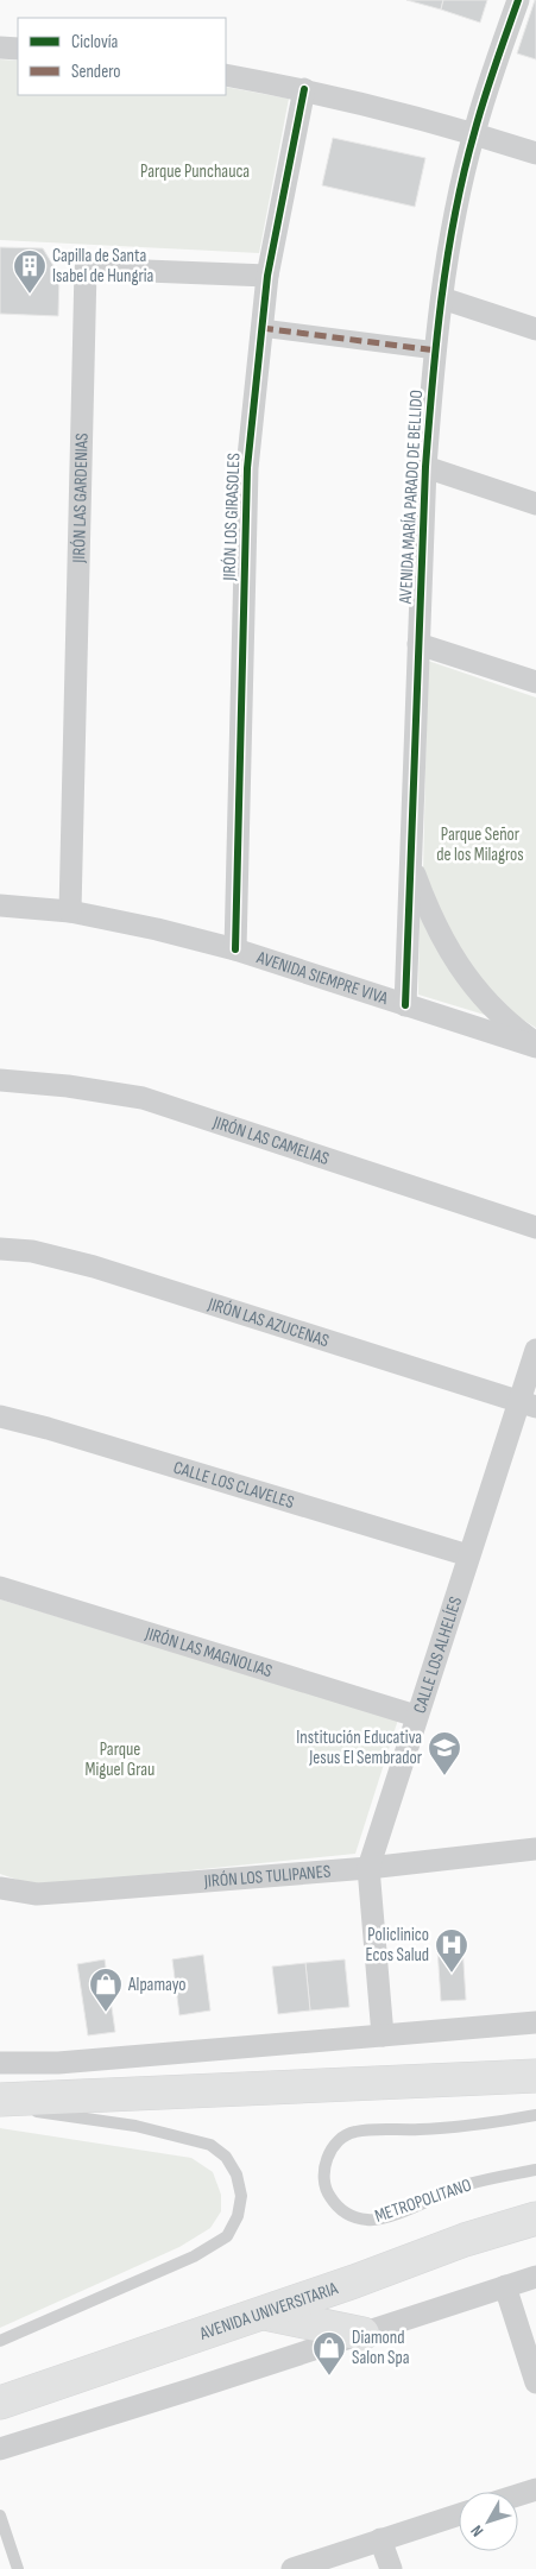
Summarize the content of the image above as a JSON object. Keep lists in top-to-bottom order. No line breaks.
{"streets":{"main road":["AVENIDA UNIVERSITARIA"],"street":["AVENIDA MARÍA PARADO DE BELLIDO","JIRÓN LAS GARDENIAS","JIRÓN LOS GIRASOLES","AVENIDA SIEMPRE VIVA","JIRÓN LAS CAMELIAS","JIRÓN LAS AZUCENAS","CALLE LOS CLAVELES","JIRÓN LAS MAGNOLIAS","CALLE LOS ALHELÍES","JIRÓN LOS TULIPANES"],"lane":["METROPOLITANO"]},"crossings":[["AVENIDA MARÍA PARADO DE BELLIDO","AVENIDA SIEMPRE VIVA"],["JIRÓN LAS GARDENIAS","JIRÓN LOS GIRASOLES"],["JIRÓN LAS GARDENIAS","AVENIDA SIEMPRE VIVA"],["JIRÓN LOS GIRASOLES","AVENIDA SIEMPRE VIVA"],["JIRÓN LAS AZUCENAS","CALLE LOS ALHELÍES"],["CALLE LOS CLAVELES","CALLE LOS ALHELÍES"],["JIRÓN LAS MAGNOLIAS","CALLE LOS ALHELÍES"],["CALLE LOS ALHELÍES","JIRÓN LOS TULIPANES"]],"parks":["Parque Punchauca","Parque Señor de los Milagros","Parque Miguel Grau"],"places":{"building":["Capilla de Santa Isabel de Hungria"],"school or university":["Institución Educativa Jesus El Sembrador"],"hospital":["Policlinico Ecos Salud"],"shop":["Alpamayo","Diamond Salon Spa"]},"legend":["Ciclovía","Sendero"],"north":"bottom left"}
